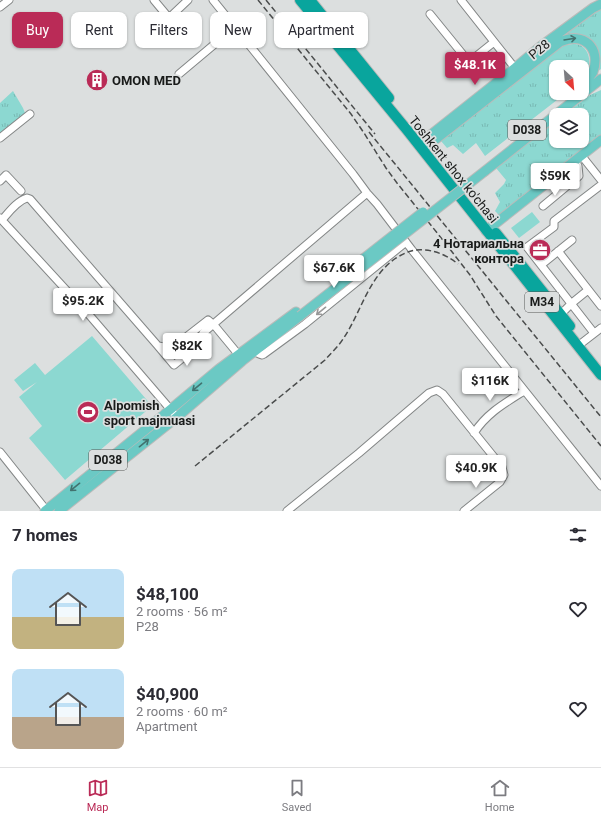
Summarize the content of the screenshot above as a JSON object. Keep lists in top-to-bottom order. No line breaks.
{"streets":{"highway":["Toshkent shox ko'chasi","M34"],"main road":["Р28","D038"]},"crossings":[["Р28","D038"],["Р28","Toshkent shox ko'chasi"]],"places":{"building":["OMON MED"],"office":["4 Нотариальна контора"],"sports":["Alpomish sport majmuasi"]},"north":"bottom right","page":{"chip":["Buy","Rent","Filters","New","Apartment"],"price":["$48.1K","$59K","$67.6K","$95.2K","$82K","$116K","$40.9K"],"heading":"7 homes","list":[{"name":"$48,100","note":"2 rooms · 56 m² · Р28"},{"name":"$40,900","note":"2 rooms · 60 m² · Apartment"}],"tabs":["Map","Saved","Home"]}}
